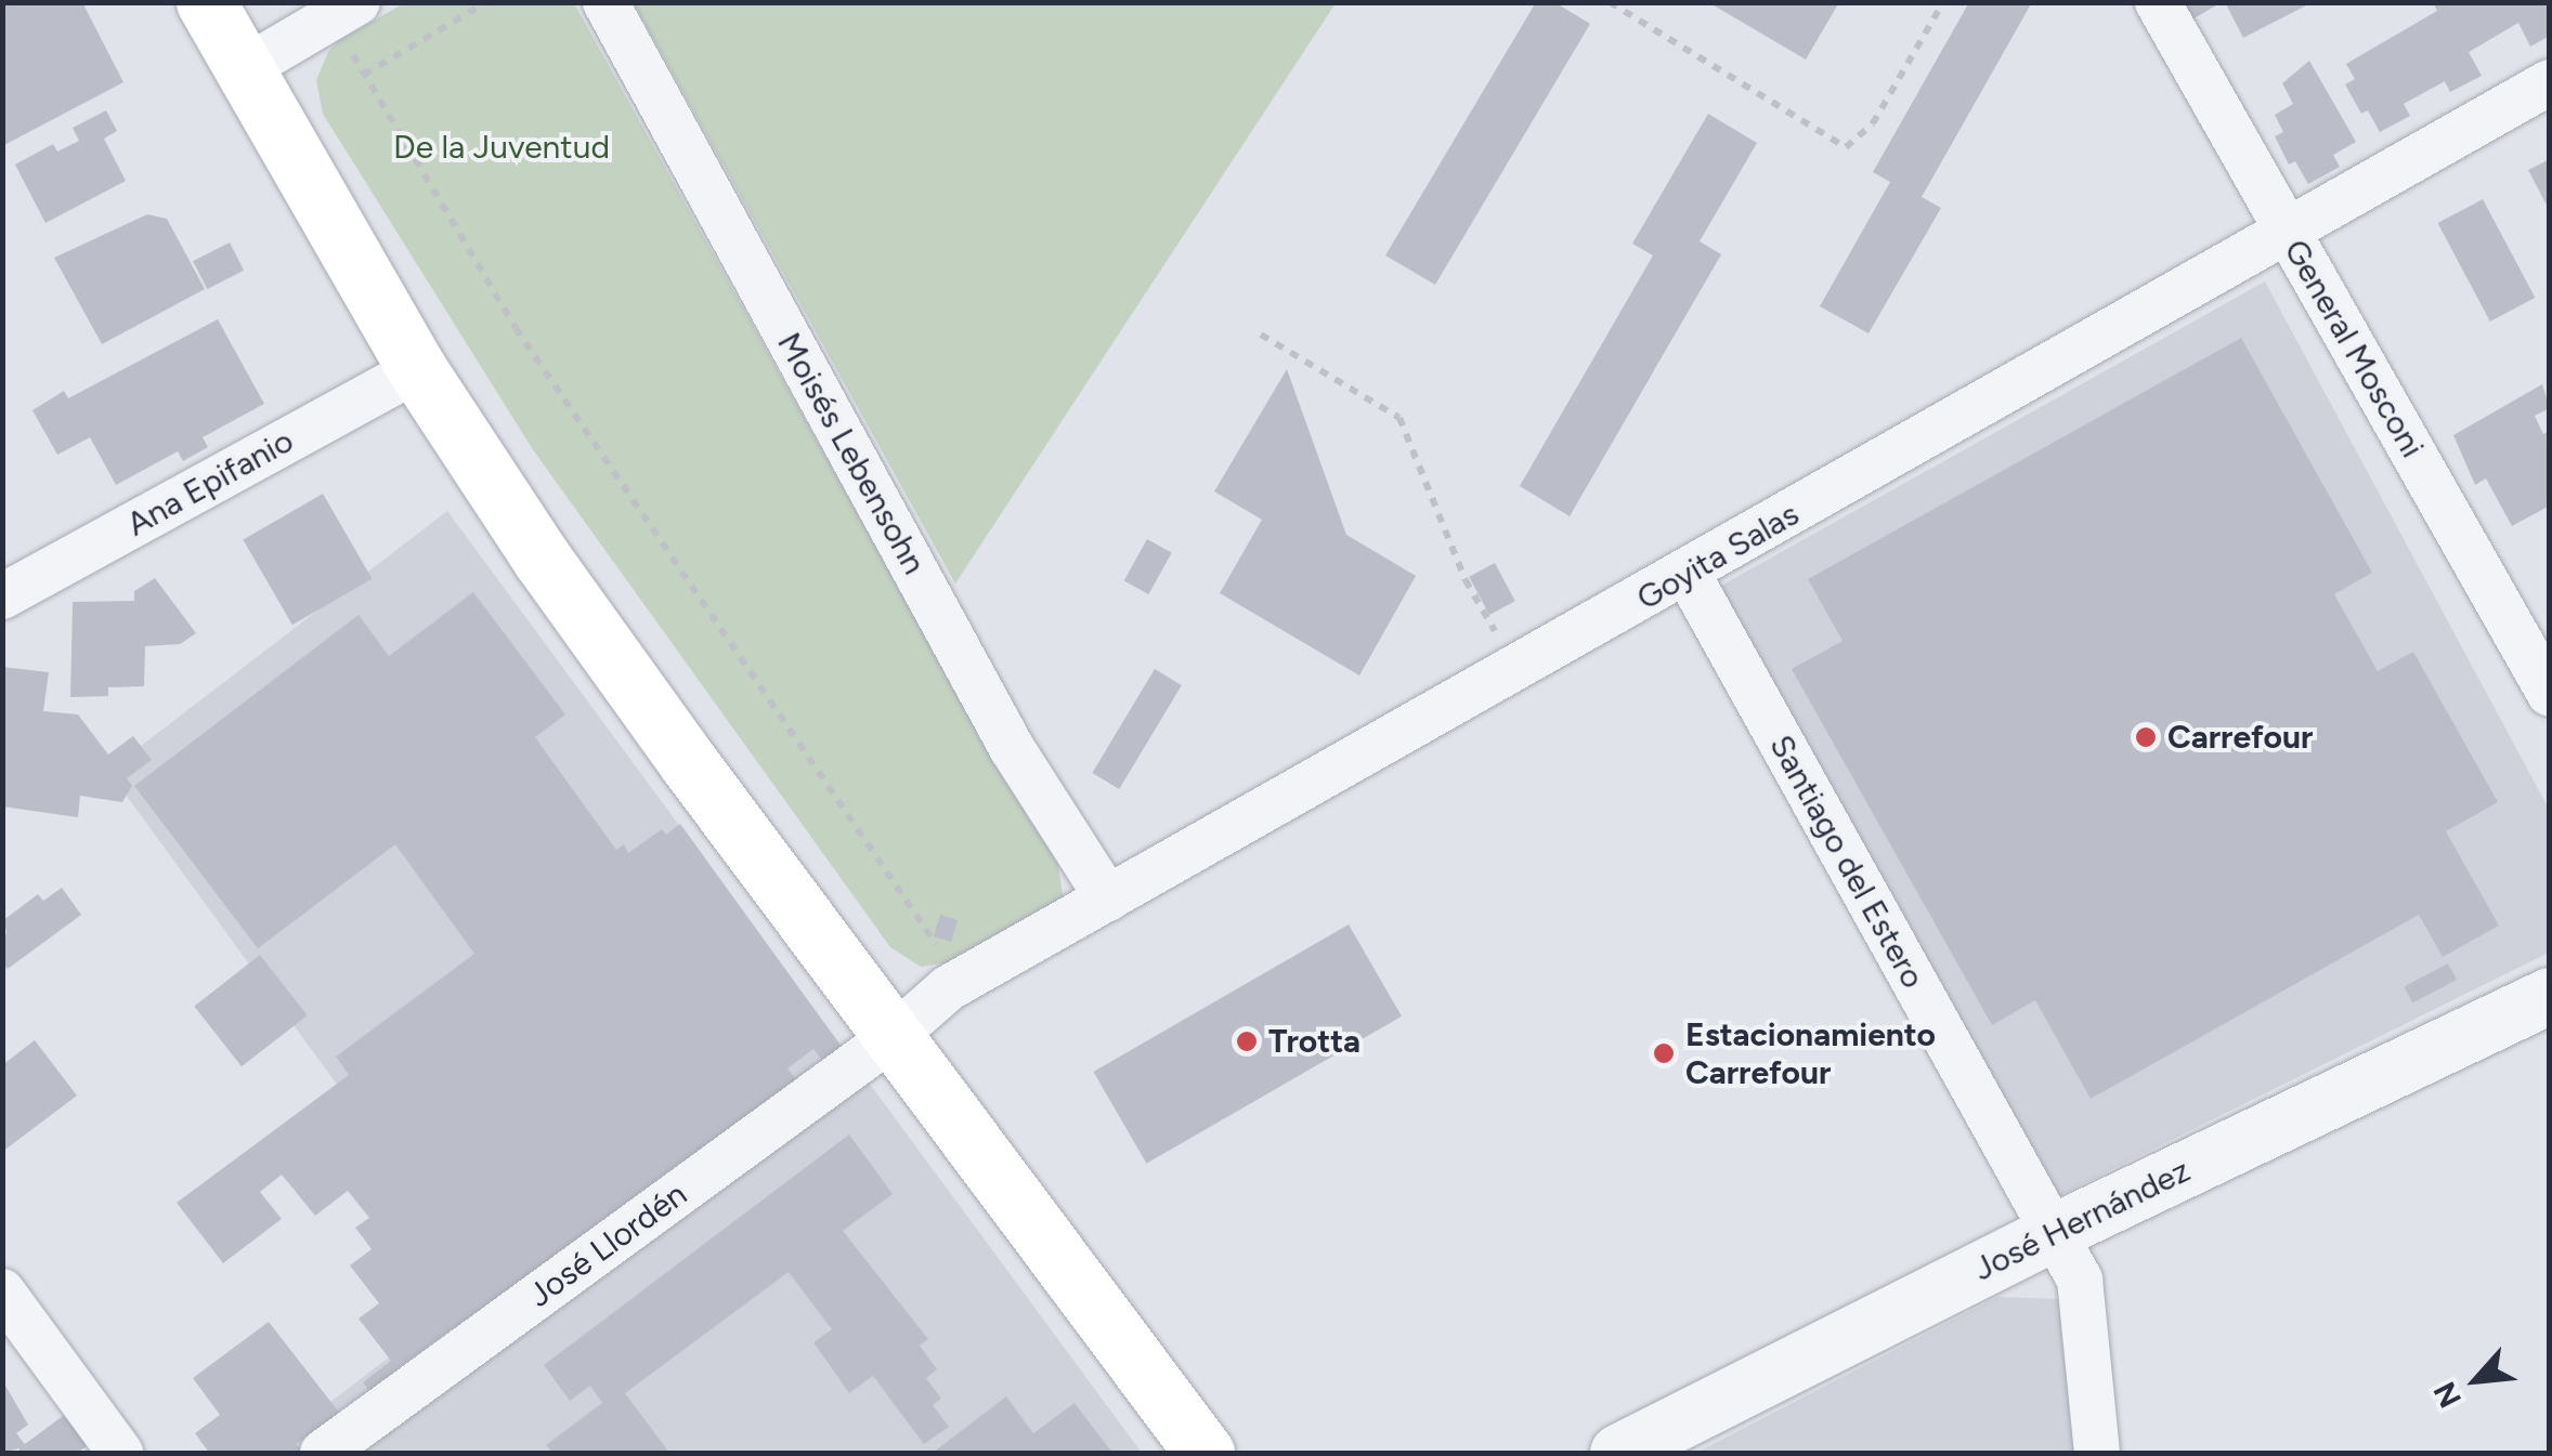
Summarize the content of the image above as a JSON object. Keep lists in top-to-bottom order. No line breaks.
{"streets":{"street":["General Mosconi","Moisés Lebensohn","Ana Epifanio","Goyita Salas","Santiago del Estero","José Hernández","José Llordén"]},"crossings":[["General Mosconi","Goyita Salas"],["Moisés Lebensohn","Goyita Salas"],["Goyita Salas","Santiago del Estero"],["Goyita Salas","José Llordén"],["Santiago del Estero","José Hernández"]],"parks":["De la Juventud"],"places":["Carrefour","Trotta","Estacionamiento Carrefour"],"north":"bottom left"}
